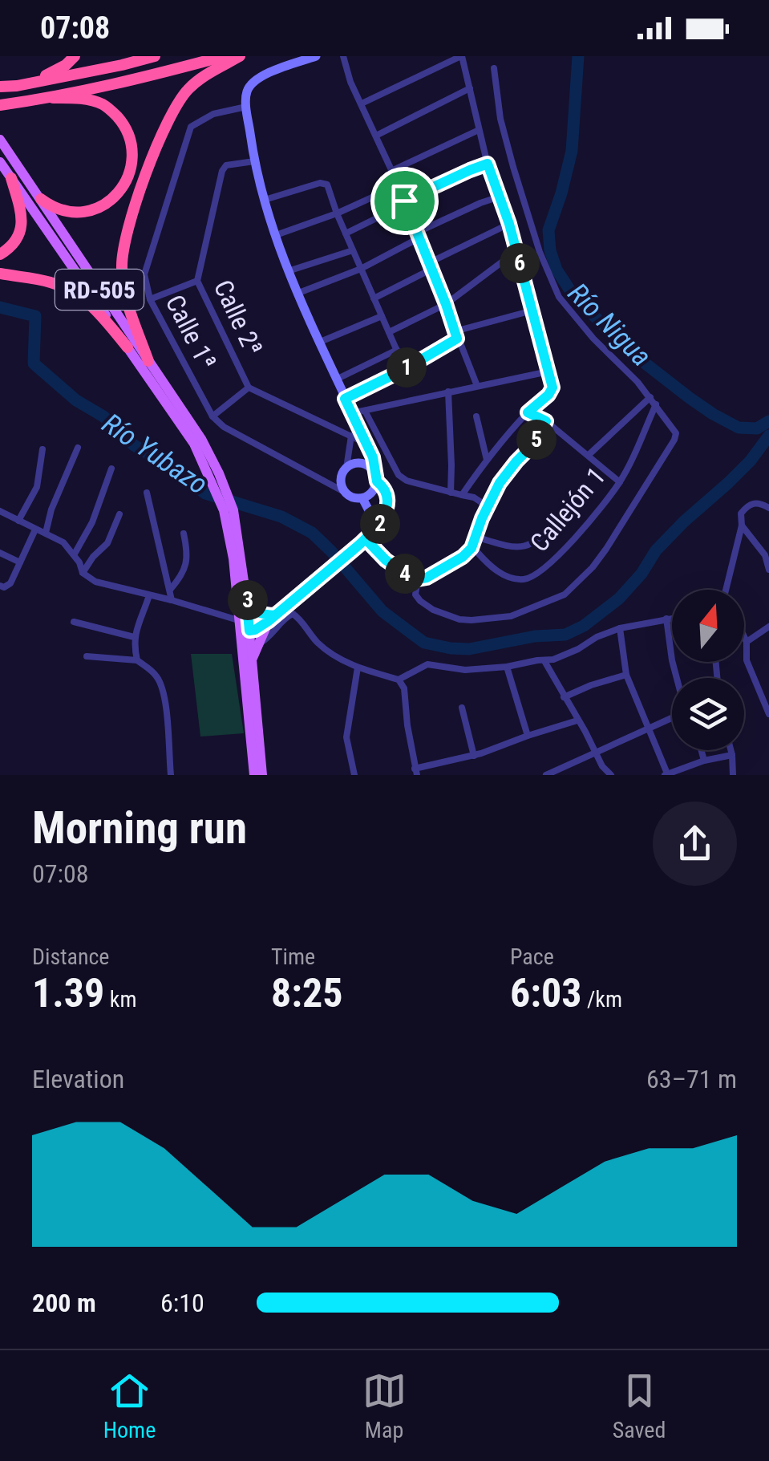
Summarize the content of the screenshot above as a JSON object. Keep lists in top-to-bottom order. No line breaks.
{"streets":{"main road":["RD-505"],"street":["Calle 2ª","Calle 1ª","Callejón 1"]},"water":["Río Nigua","Río Yubazo"],"north":"top","page":{"status":"07:08","pins":["6","1","5","2","4","3"],"heading":["Morning run","07:08"],"stats":[["Distance","1.39 km"],["Time","8:25"],["Pace","6:03 /km"]],"chart":["Elevation","63–71 m"],"list":[{"name":"200 m","note":"6:10"}],"tabs":["Home","Map","Saved"]}}
